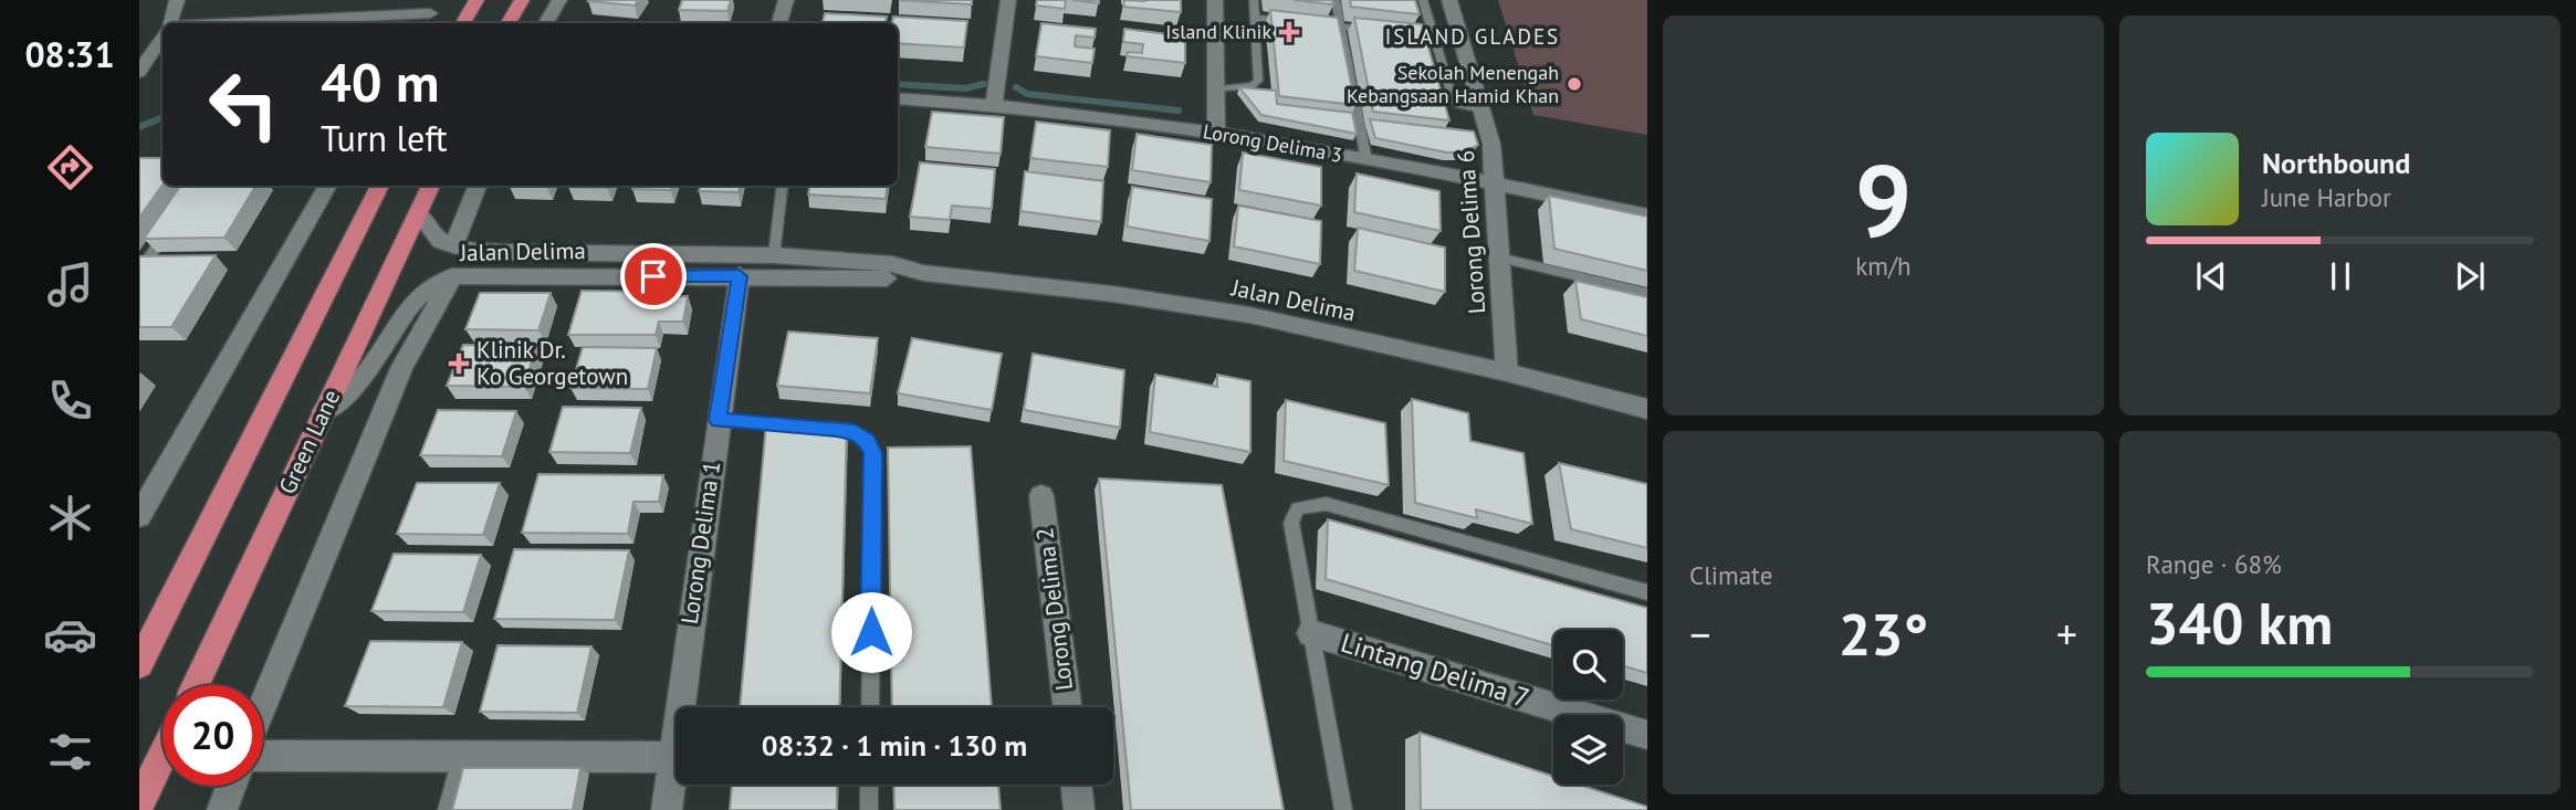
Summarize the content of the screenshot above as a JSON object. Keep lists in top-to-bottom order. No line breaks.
{"streets":{"highway":["Green Lane"],"street":["Lorong Delima 3","Lorong Delima 6","Jalan Delima","Lorong Delima 1","Lorong Delima 2","Lintang Delima 7"]},"crossings":[["Lorong Delima 3","Lorong Delima 6"],["Lorong Delima 6","Jalan Delima"],["Jalan Delima","Green Lane"],["Jalan Delima","Lorong Delima 1"]],"districts":["ISLAND GLADES"],"places":{"health":["Island Klinik","Klinik Dr. Ko Georgetown"],"other":["Sekolah Menengah Kebangsaan Hamid Khan"]},"page":{"tabs":"08:31","tile":[["9","km/h"],"Climate",["Range · 68%","340 km"]],"turn":["40 m","Turn left"],"song":["Northbound","June Harbor"],"heat":["−","23°","+"],"limit":"20","trip":"08:32 · 1 min · 130 m"}}
